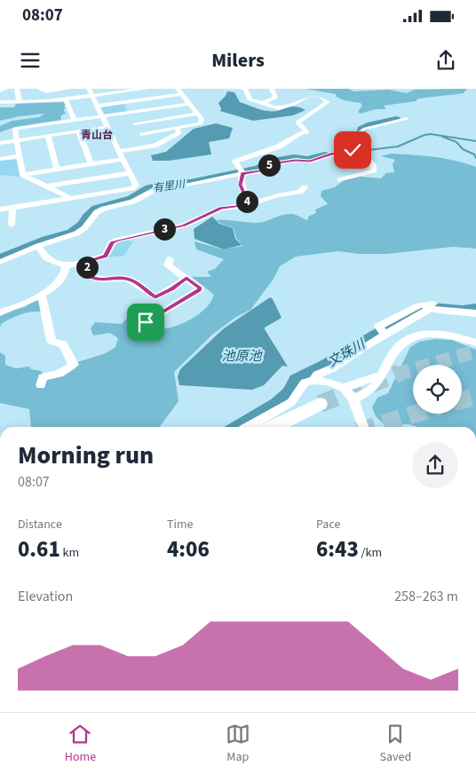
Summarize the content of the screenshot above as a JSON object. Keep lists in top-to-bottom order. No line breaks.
{"districts":["青山台"],"water":["有里川","文珠川","池原池"],"page":{"status":"08:07","header":"Milers","pins":["5","4","3","2"],"heading":["Morning run","08:07"],"stats":[["Distance","0.61 km"],["Time","4:06"],["Pace","6:43 /km"]],"chart":["Elevation","258–263 m"],"tabs":["Home","Map","Saved"]}}
